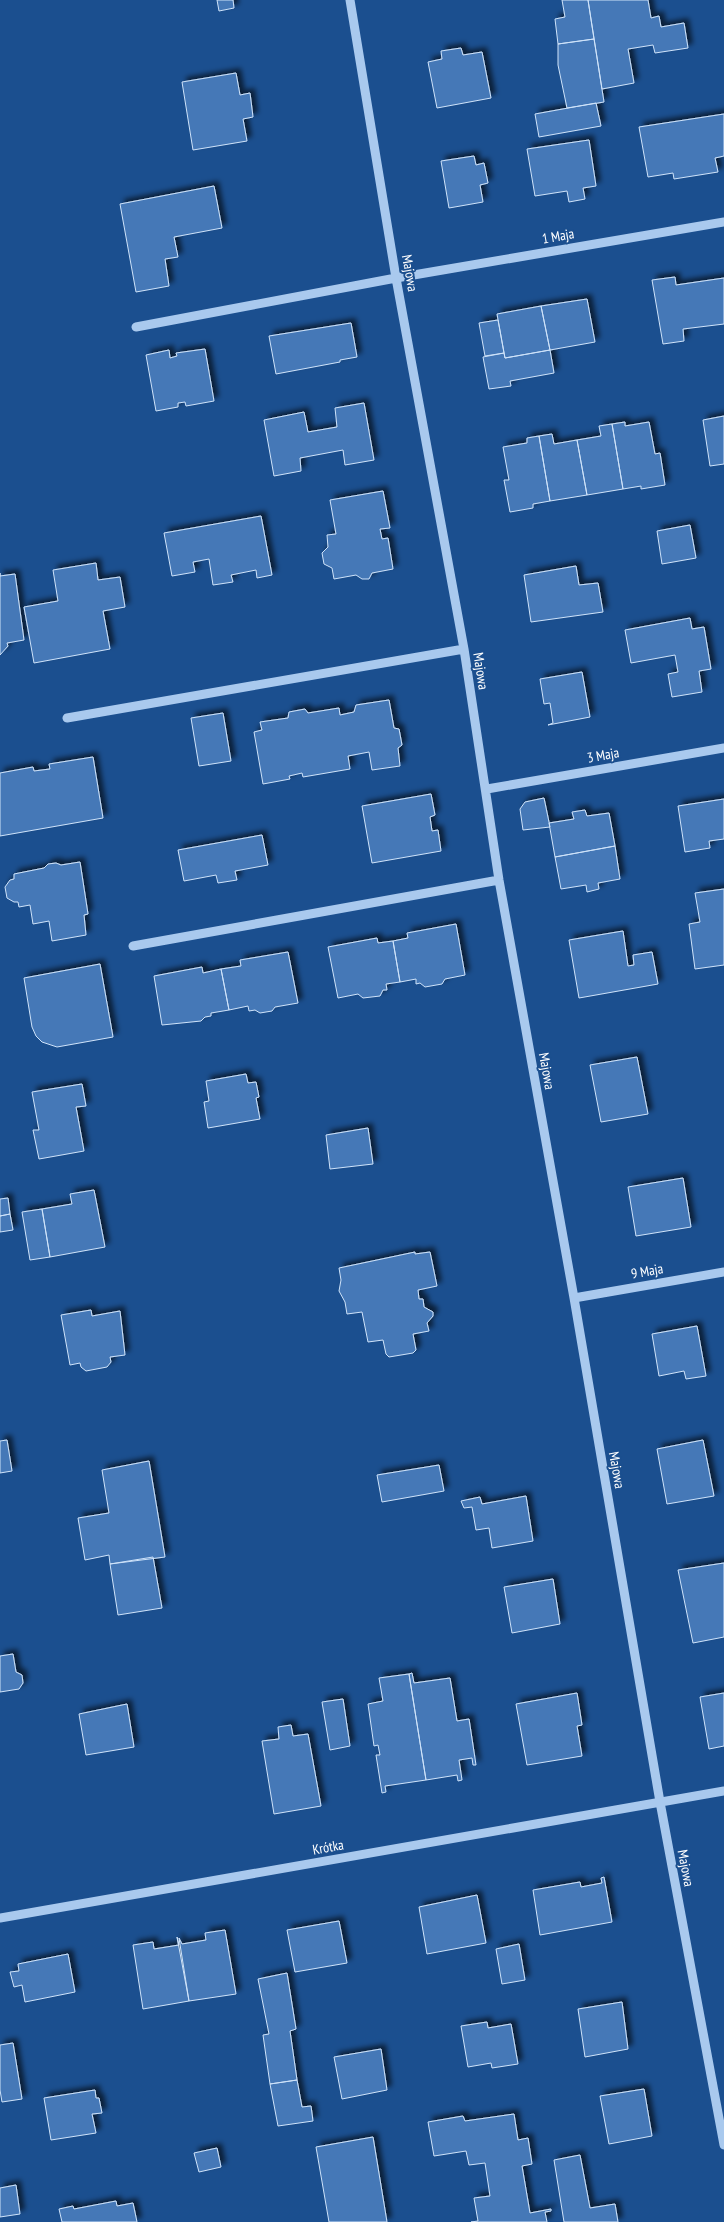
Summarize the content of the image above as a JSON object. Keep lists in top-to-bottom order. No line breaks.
{"streets":{"street":["1 Maja","Majowa","3 Maja","9 Maja","Krótka"]},"crossings":[["1 Maja","Majowa"],["Majowa","3 Maja"],["Majowa","9 Maja"],["Majowa","Krótka"]]}
